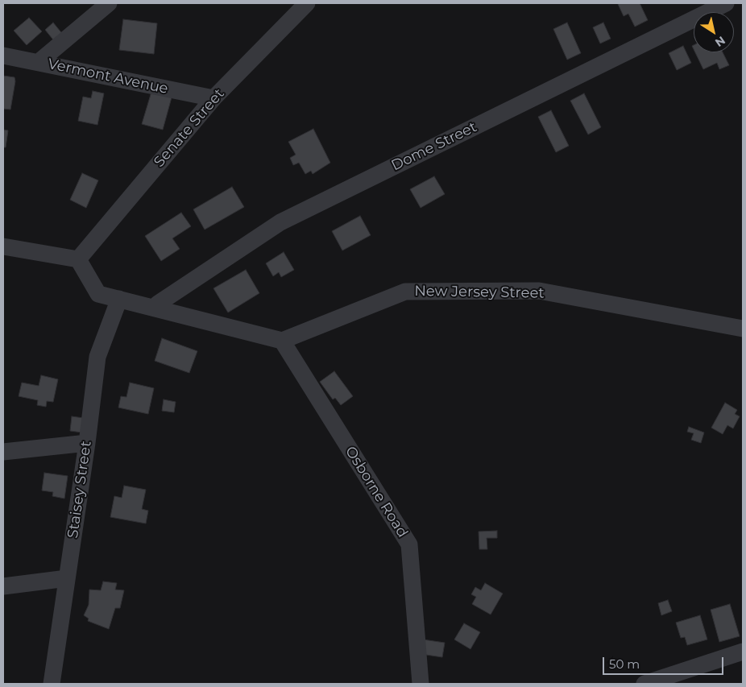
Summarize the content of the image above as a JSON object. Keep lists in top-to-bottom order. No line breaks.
{"streets":{"street":["Vermont Avenue","Senate Street","Dome Street","New Jersey Street","Staisey Street","Osborne Road"]},"crossings":[["Vermont Avenue","Senate Street"],["New Jersey Street","Osborne Road"]],"scale_bar":"50 m","north":"bottom right"}
